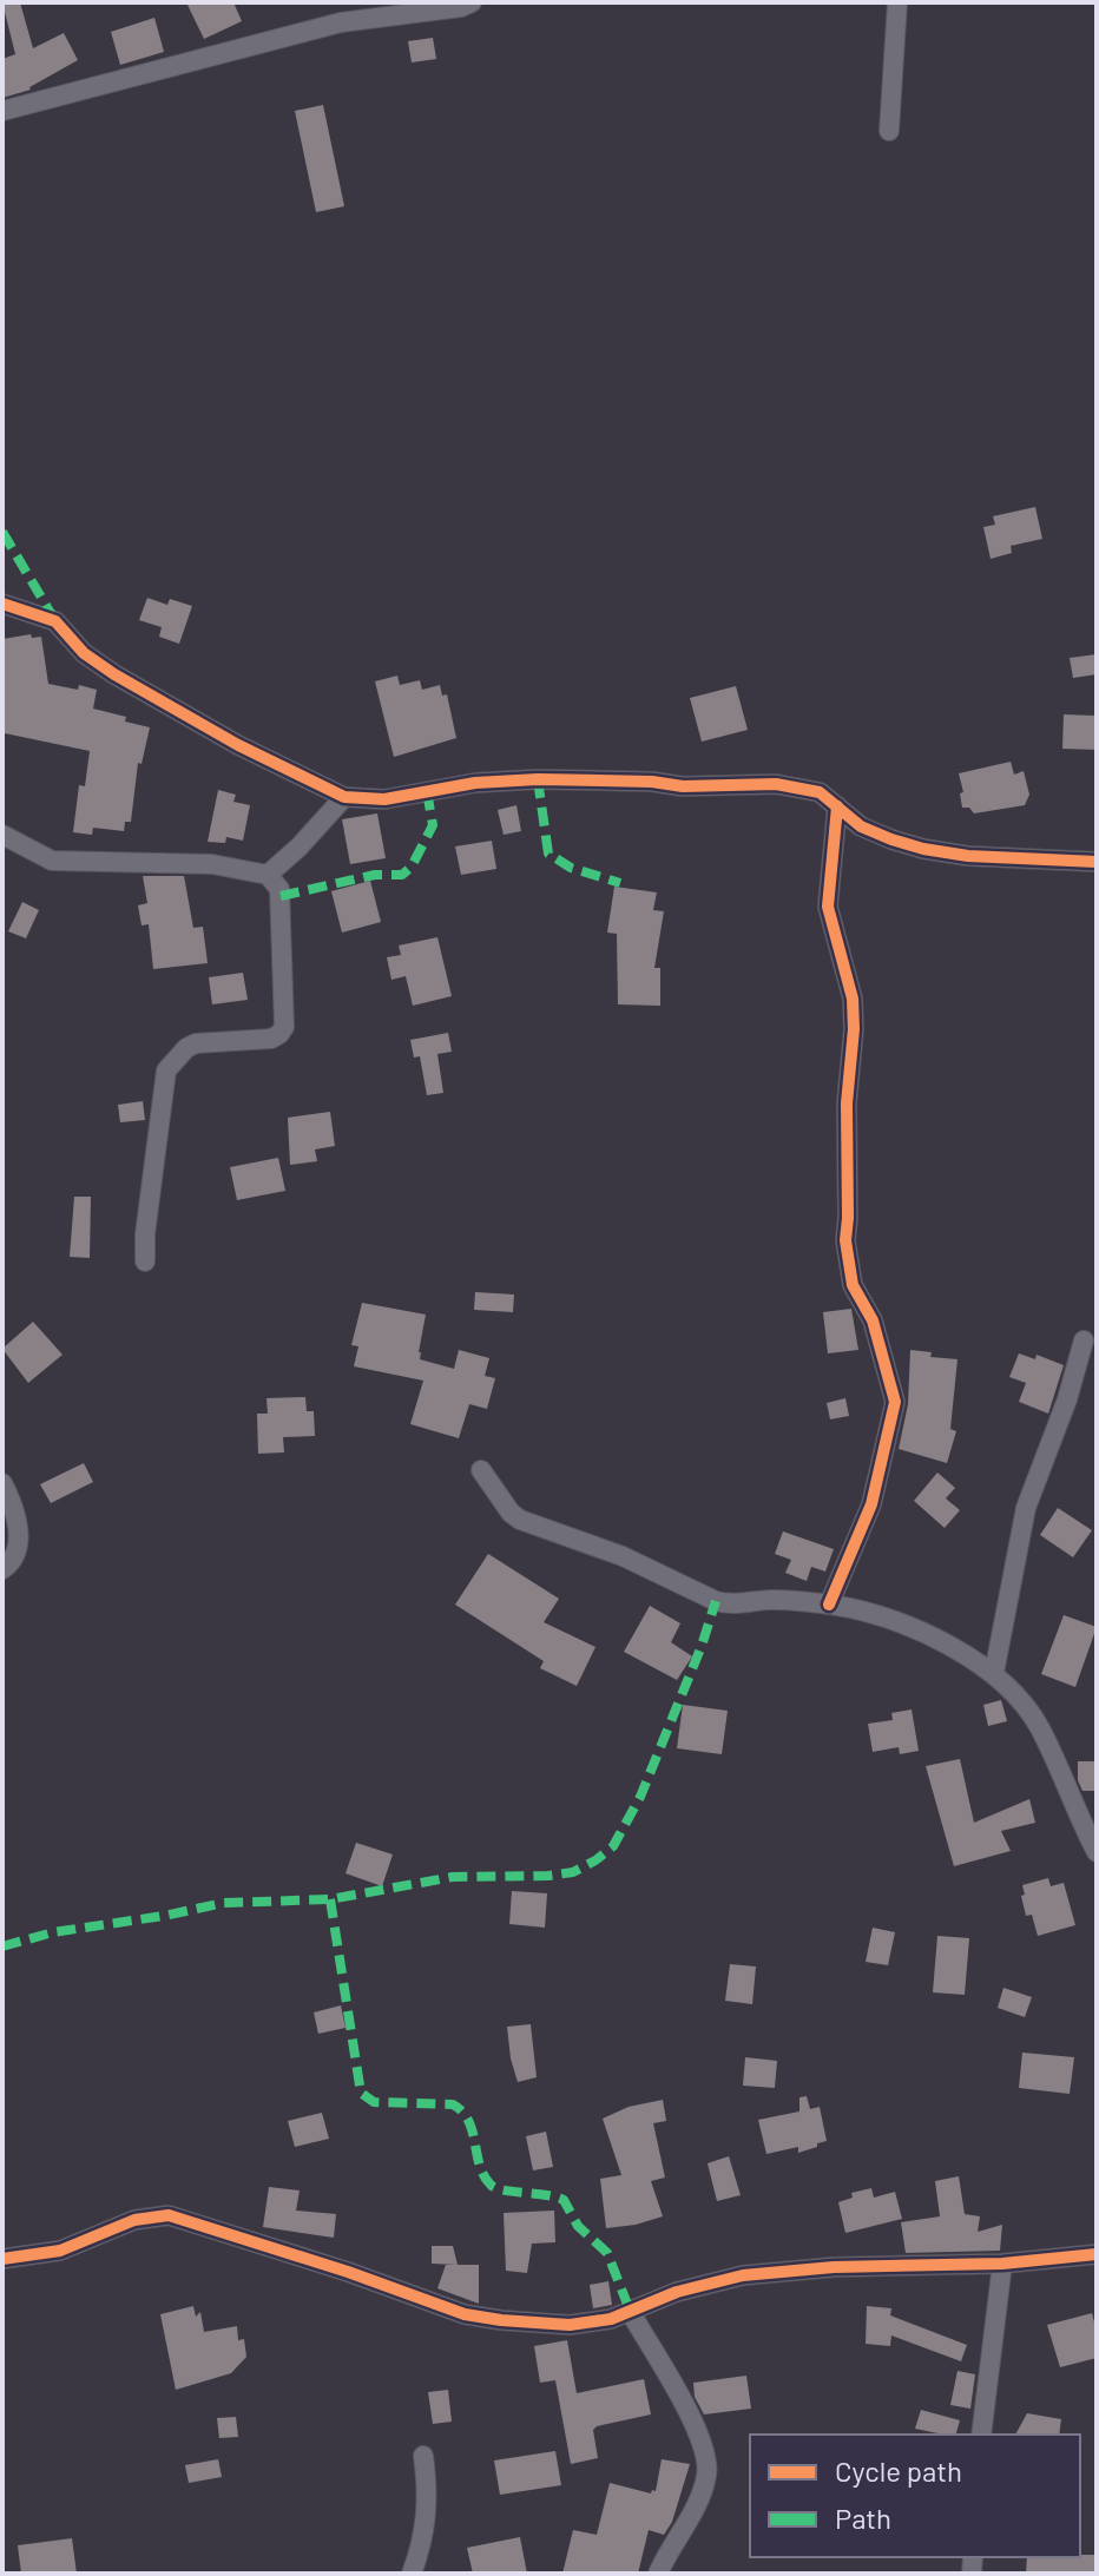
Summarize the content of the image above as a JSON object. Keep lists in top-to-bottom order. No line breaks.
{"legend":["Cycle path","Path"]}
